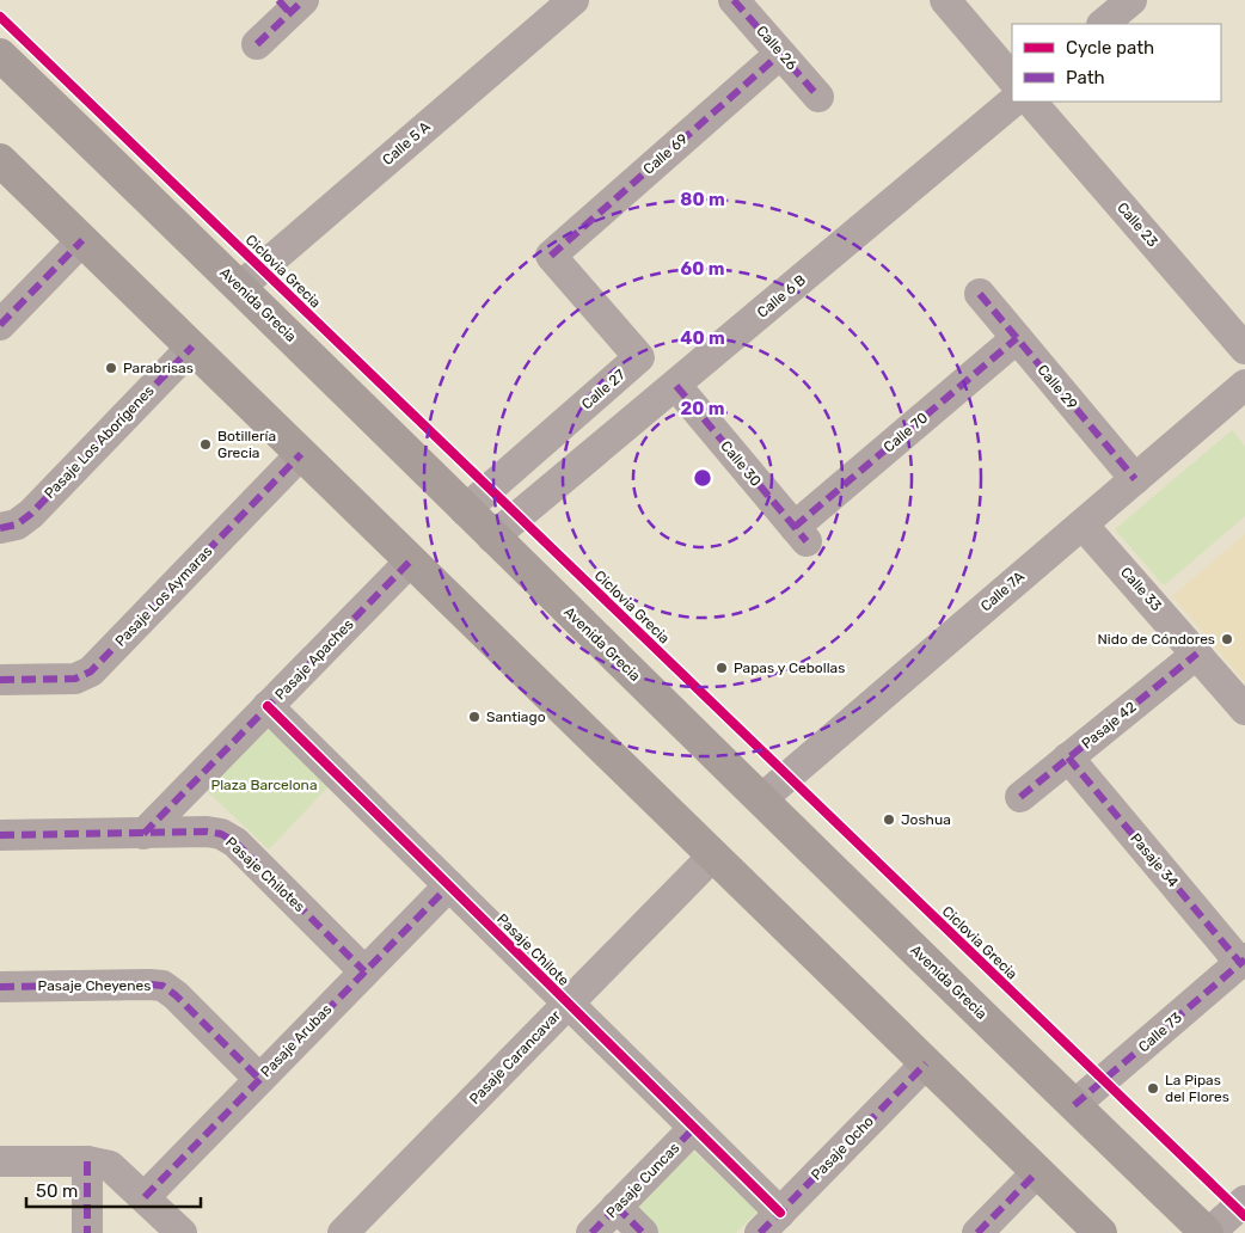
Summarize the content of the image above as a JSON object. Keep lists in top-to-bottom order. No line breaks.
{"streets":{"main road":["Avenida Grecia"],"street":["Calle 26","Calle 5 A","Calle 69","Calle 23","Calle 6 B","Calle 29","Calle 27","Calle 70","Pasaje Los Aborígenes","Calle 30","Calle 33","Calle 7A","Pasaje Los Aymaras","Pasaje Apaches","Pasaje 42","Pasaje 34","Pasaje Chilotes","Pasaje Chilote","Pasaje Cheyenes","Calle 73","Pasaje Arubas","Pasaje Carancavar","Pasaje Ocho","Pasaje Cuncas"],"cycle path":["Ciclovia Grecia"]},"crossings":[["Calle 26","Calle 69"],["Calle 5 A","Avenida Grecia"],["Calle 69","Calle 27"],["Calle 6 B","Avenida Grecia"],["Calle 6 B","Calle 30"],["Avenida Grecia","Calle 27"],["Avenida Grecia","Calle 7A"],["Avenida Grecia","Calle 73"],["Calle 29","Calle 70"],["Calle 29","Calle 7A"],["Calle 70","Calle 30"],["Calle 33","Calle 7A"],["Calle 33","Pasaje 42"],["Pasaje Apaches","Pasaje Chilotes"],["Pasaje Apaches","Pasaje Chilote"],["Pasaje 42","Pasaje 34"],["Pasaje 34","Calle 73"],["Pasaje Chilotes","Pasaje Arubas"],["Pasaje Chilote","Pasaje Arubas"],["Pasaje Chilote","Pasaje Carancavar"],["Pasaje Chilote","Pasaje Ocho"],["Pasaje Chilote","Pasaje Cuncas"],["Pasaje Cheyenes","Pasaje Arubas"]],"parks":["Plaza Barcelona"],"places":["Parabrisas","Botillería Grecia","Nido de Cóndores","Papas y Cebollas","Santiago","Joshua","La Pipas del Flores"],"legend":["Cycle path","Path"],"scale_bar":"50 m","rings":["80 m","60 m","40 m","20 m"]}
